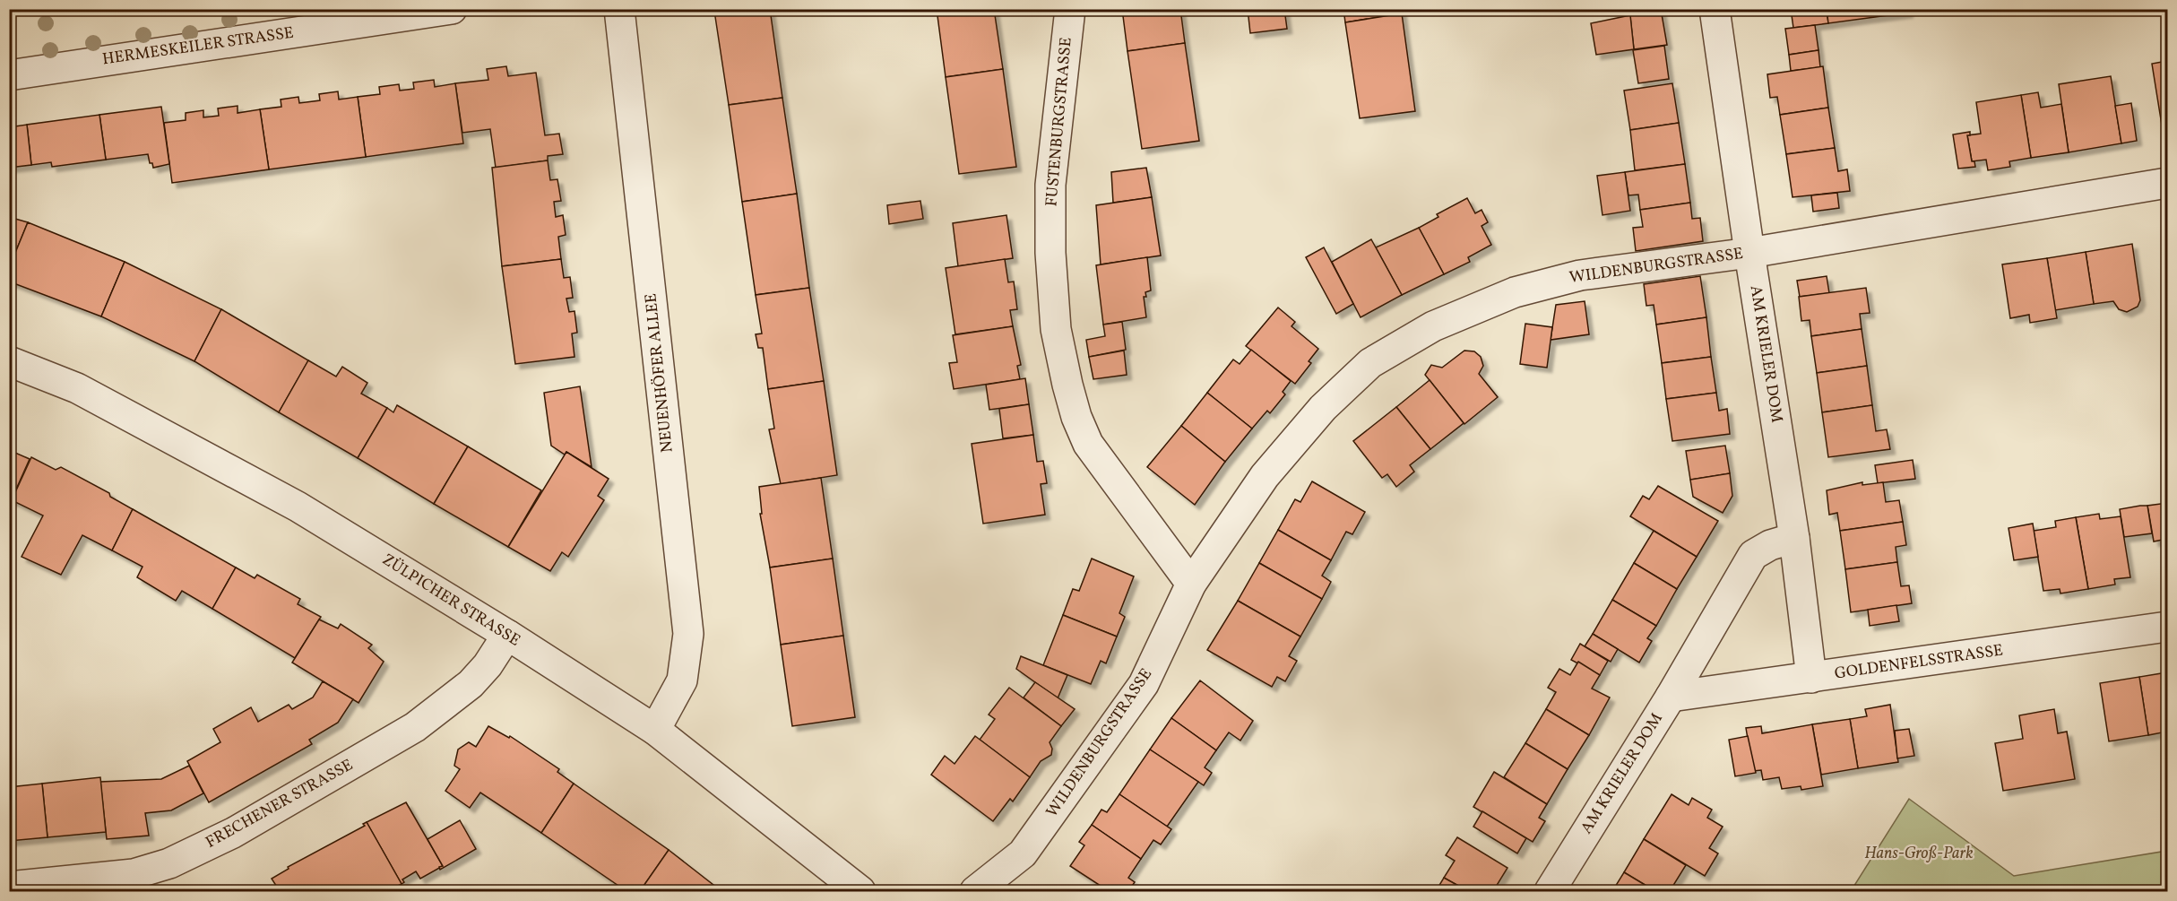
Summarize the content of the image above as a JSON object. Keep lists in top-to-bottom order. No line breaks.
{"streets":{"street":["HERMESKEILER STRASSE","FUSTENBURGSTRASSE","WILDENBURGSTRASSE","AM KRIELER DOM","NEUENHÖFER ALLEE","ZÜLPICHER STRASSE","GOLDENFELSSTRASSE","FRECHENER STRASSE"]},"crossings":[["FUSTENBURGSTRASSE","WILDENBURGSTRASSE"],["WILDENBURGSTRASSE","AM KRIELER DOM"],["AM KRIELER DOM","GOLDENFELSSTRASSE"],["NEUENHÖFER ALLEE","ZÜLPICHER STRASSE"],["ZÜLPICHER STRASSE","FRECHENER STRASSE"]],"parks":["Hans-Groß-Park"]}
